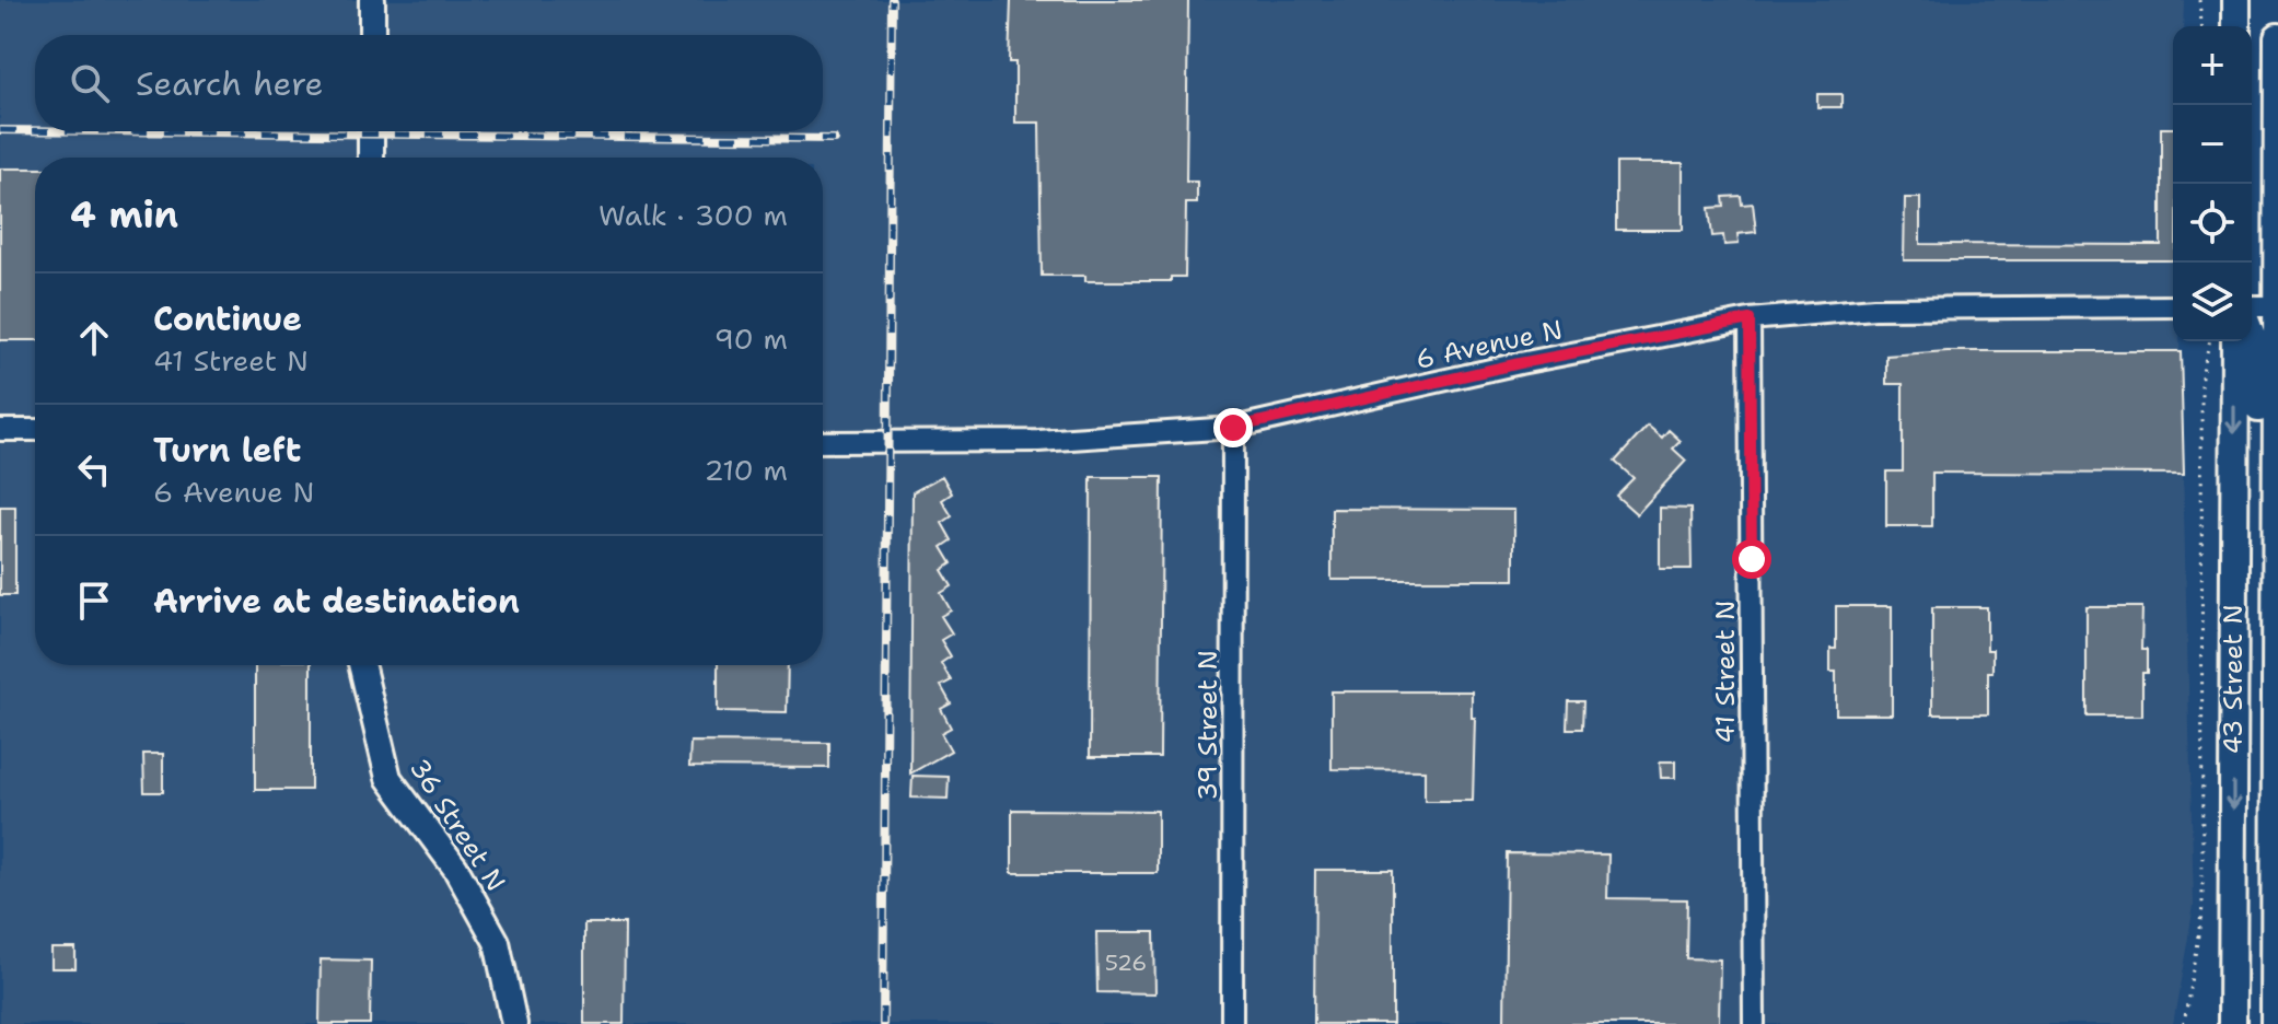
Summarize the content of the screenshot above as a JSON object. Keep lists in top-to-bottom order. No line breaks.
{"streets":{"main road":["43 Street N"],"street":["6 Avenue N","41 Street N","39 Street N","36 Street N"]},"crossings":[["6 Avenue N","41 Street N"],["6 Avenue N","39 Street N"]],"house_numbers":["526"],"page":{"map_buttons":["+","−"],"search":"Search here","heading":["4 min","Walk · 300 m"],"list":[["Continue","41 Street N","90 m"],["Turn left","6 Avenue N","210 m"],"Arrive at destination"]}}
